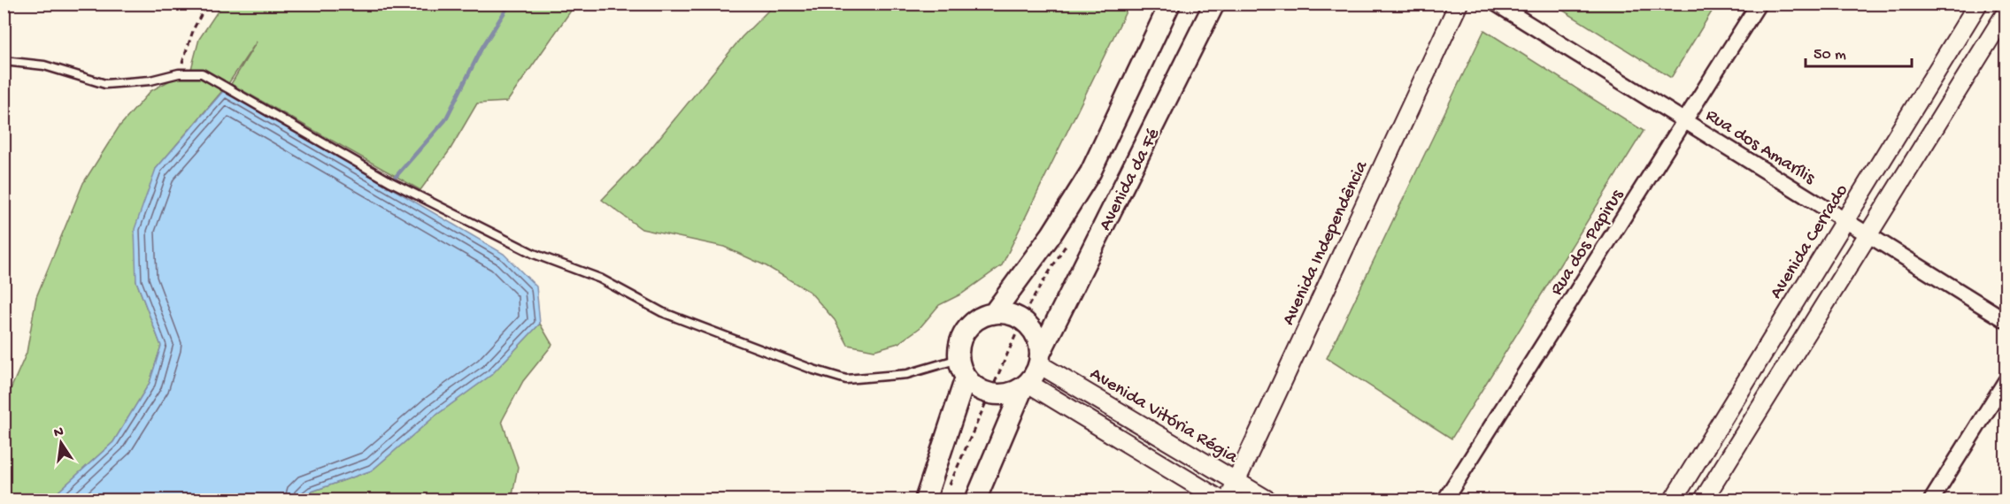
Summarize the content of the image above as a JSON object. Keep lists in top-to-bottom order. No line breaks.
{"streets":{"main road":["Avenida da Fé"],"street":["Rua dos Amarílis","Avenida Cerrado","Rua dos Papirus","Avenida Independência","Avenida Vitória Régia"]},"crossings":[["Rua dos Amarílis","Avenida Cerrado"],["Rua dos Amarílis","Rua dos Papirus"],["Avenida da Fé","Avenida Vitória Régia"],["Avenida Independência","Avenida Vitória Régia"]],"scale_bar":"50 m","north":"top"}
